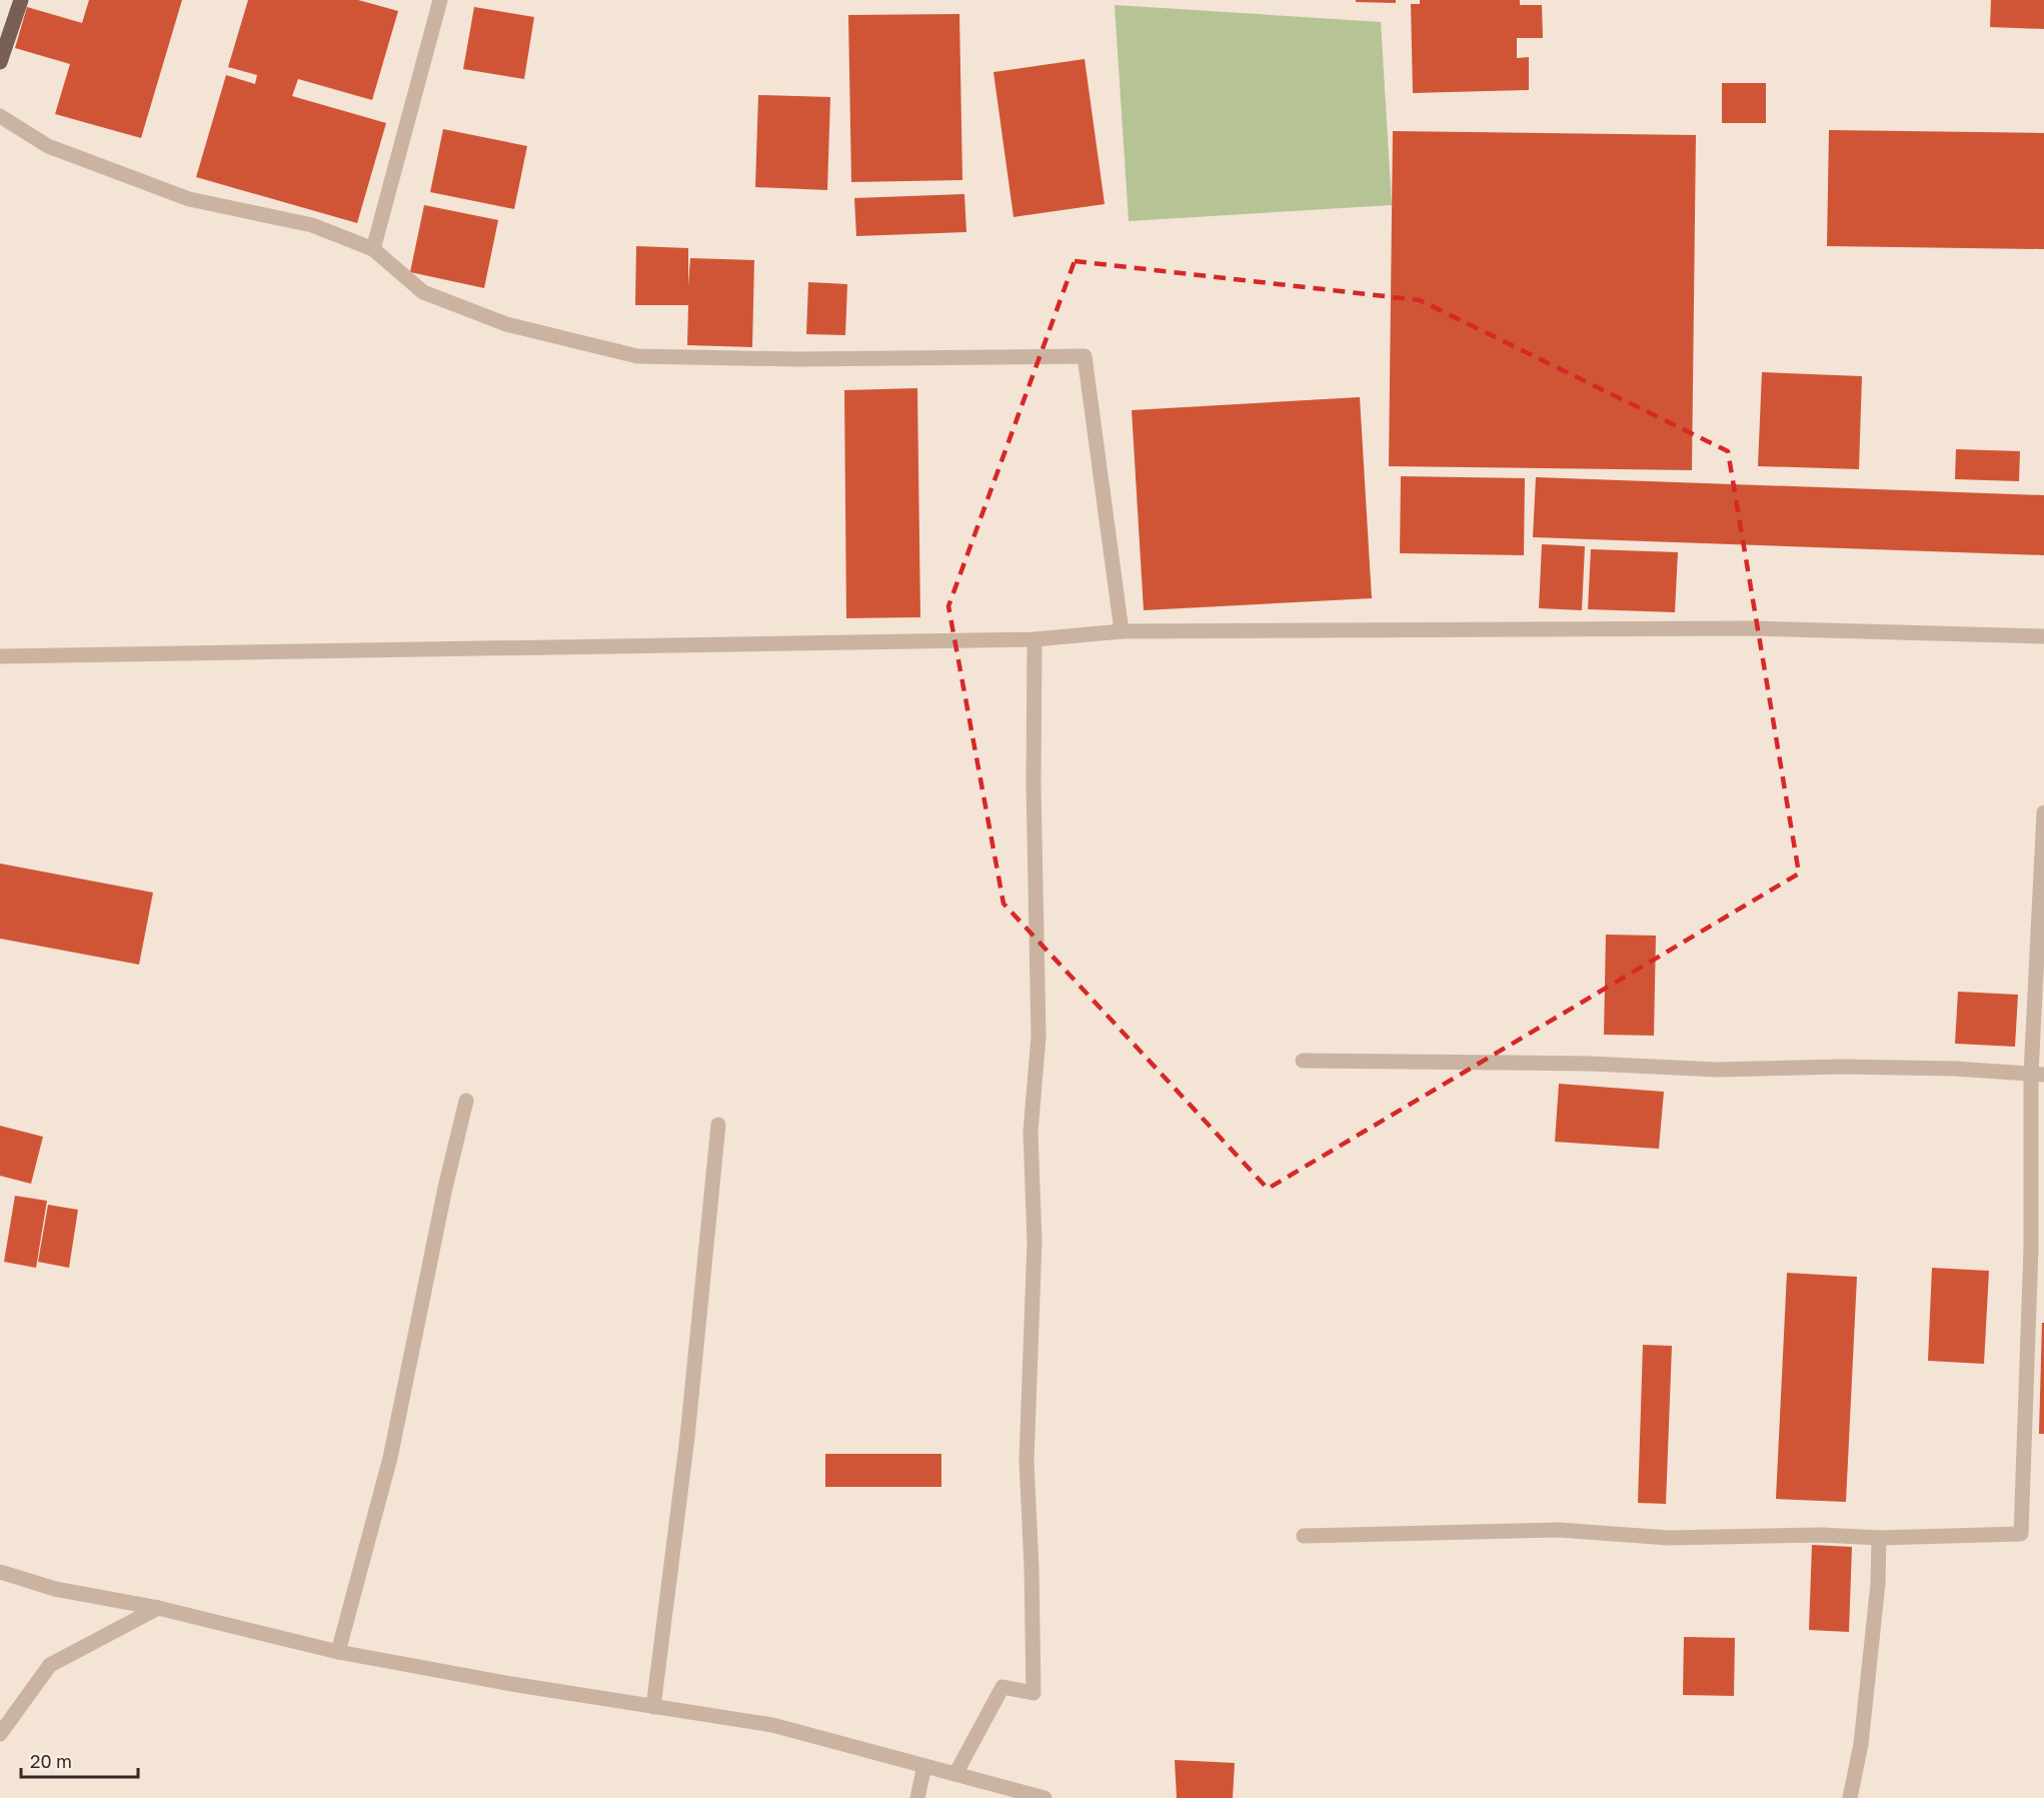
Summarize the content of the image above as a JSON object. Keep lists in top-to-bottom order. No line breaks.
{"scale_bar":"20 m"}
